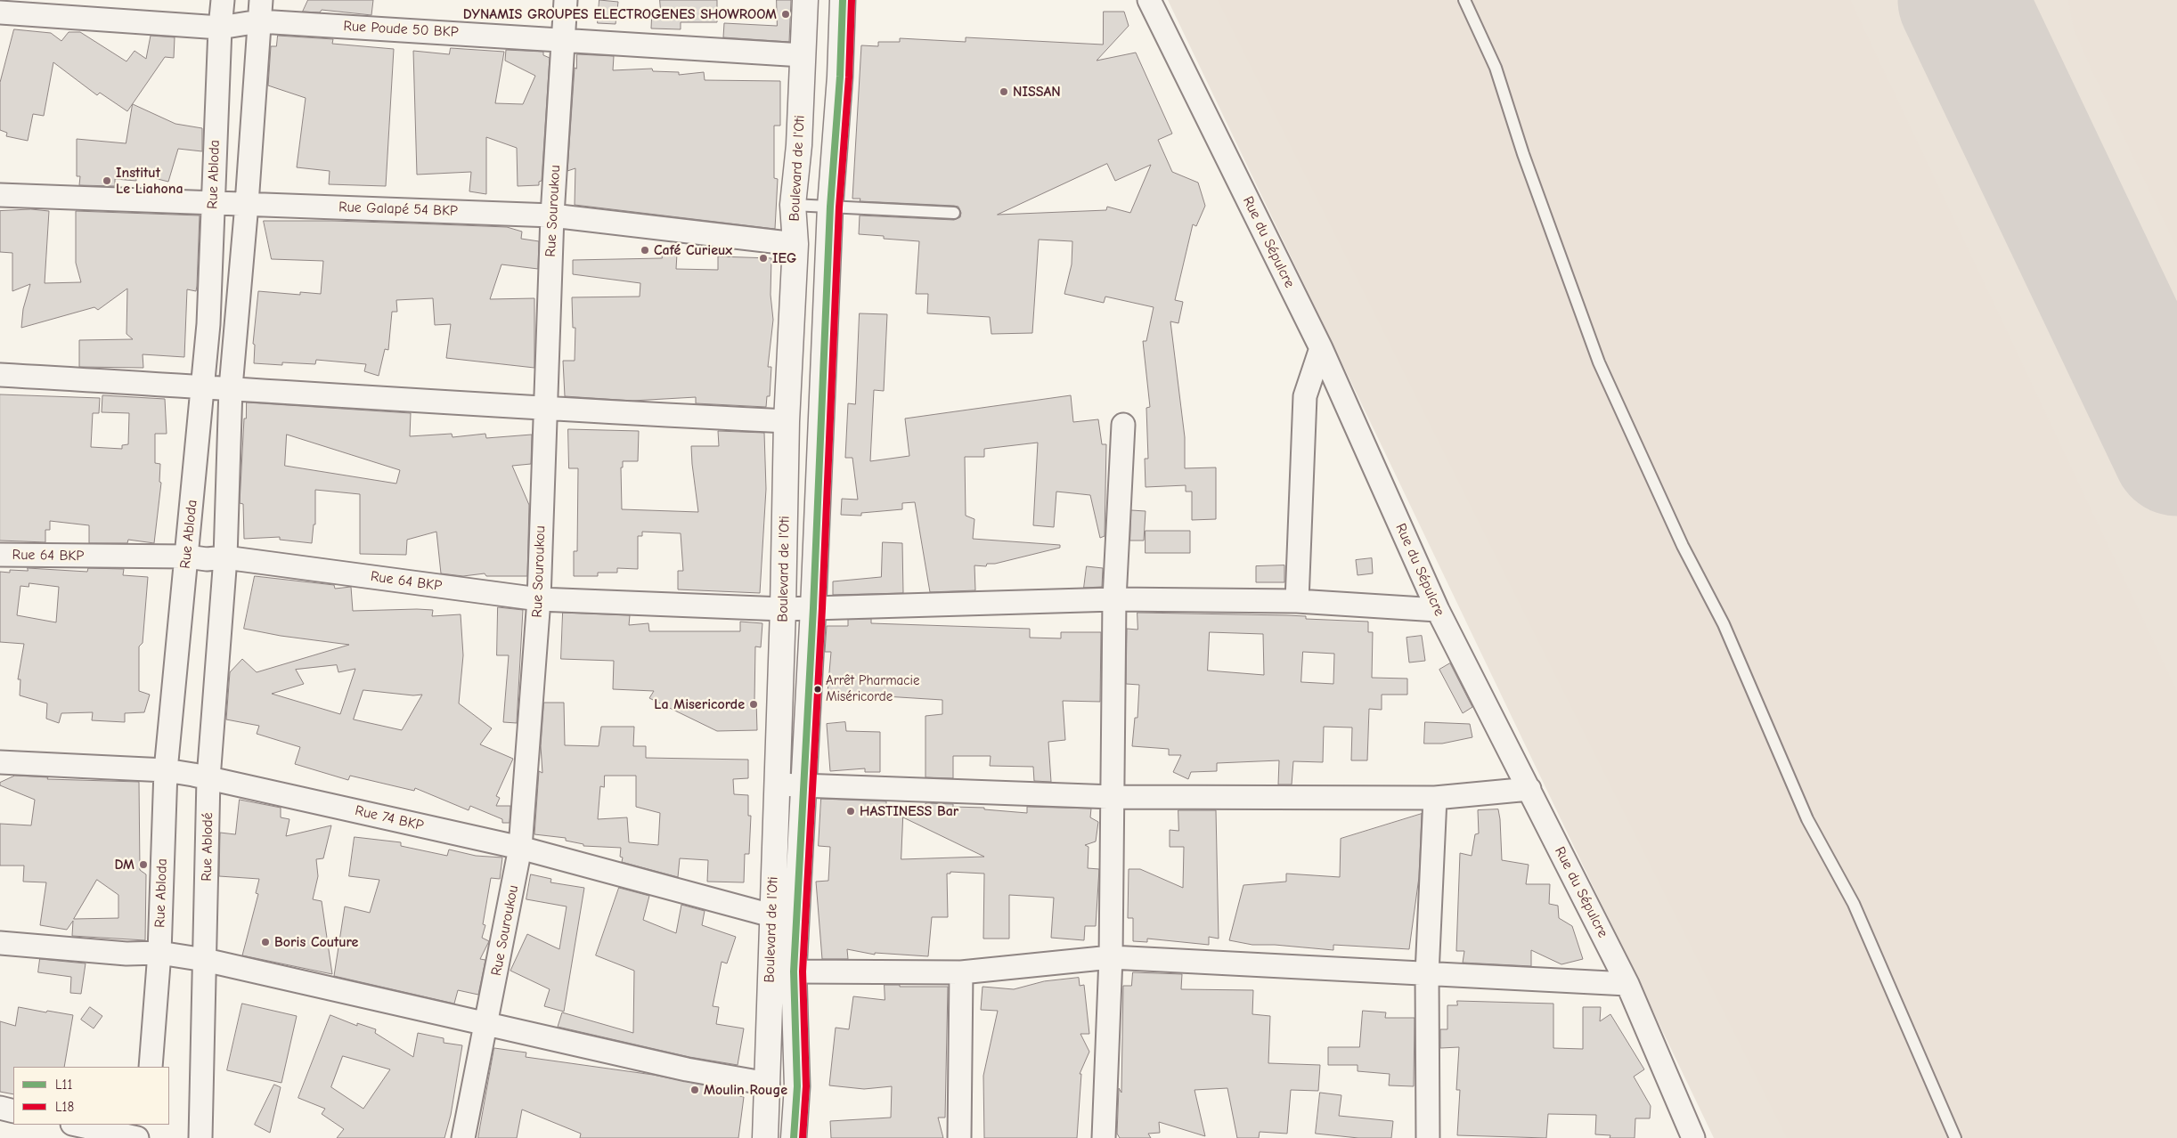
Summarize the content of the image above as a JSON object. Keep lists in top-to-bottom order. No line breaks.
{"streets":{"main road":["Boulevard de l'Oti"],"street":["Rue Poude 50 BKP","Rue Abloda","Rue Galapé 54 BKP","Rue Souroukou","Rue du Sépulcre","Rue 64 BKP","Rue 74 BKP","Rue Ablodé"]},"crossings":[["Rue Poude 50 BKP","Boulevard de l'Oti"],["Rue Poude 50 BKP","Rue Abloda"],["Rue Poude 50 BKP","Rue Souroukou"],["Rue Poude 50 BKP","Rue Ablodé"],["Boulevard de l'Oti","Rue Galapé 54 BKP"],["Boulevard de l'Oti","Rue 64 BKP"],["Boulevard de l'Oti","Rue 74 BKP"],["Rue Abloda","Rue Galapé 54 BKP"],["Rue Abloda","Rue 64 BKP"],["Rue Abloda","Rue 74 BKP"],["Rue Galapé 54 BKP","Rue Souroukou"],["Rue Galapé 54 BKP","Rue Ablodé"],["Rue Souroukou","Rue 64 BKP"],["Rue Souroukou","Rue 74 BKP"],["Rue du Sépulcre","Rue 64 BKP"],["Rue 64 BKP","Rue Ablodé"],["Rue 74 BKP","Rue Ablodé"]],"places":["DYNAMIS GROUPES ELECTROGENES SHOWROOM","NISSAN","Institut Le Liahona","Café Curieux","IEG","Arrêt Pharmacie Miséricorde","La Misericorde","HASTINESS Bar","DM","Boris Couture","Moulin Rouge"],"lines":["transit line L11","transit line L18"],"legend":["L11","L18"]}
